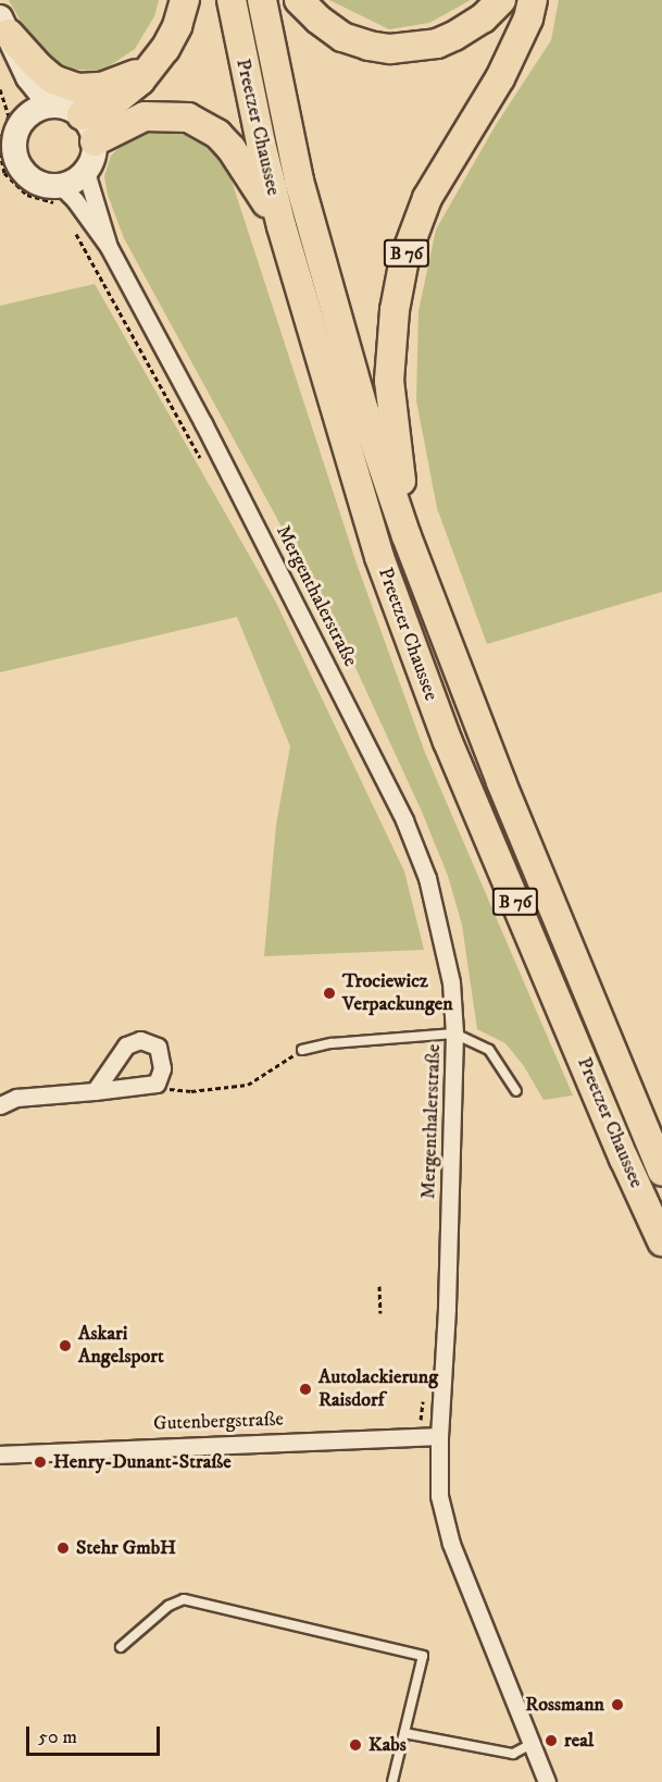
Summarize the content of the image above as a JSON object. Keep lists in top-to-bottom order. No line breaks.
{"streets":{"highway":["Preetzer Chaussee","B 76"],"street":["Mergenthalerstraße","Gutenbergstraße"]},"crossings":[["Preetzer Chaussee","B 76"],["B 76","Mergenthalerstraße"],["Mergenthalerstraße","Gutenbergstraße"]],"places":["Trociewicz Verpackungen","Askari Angelsport","Autolackierung Raisdorf","Henry-Dunant-Straße","Stehr GmbH","Rossmann","real","Kabs"],"scale_bar":"50 m"}
